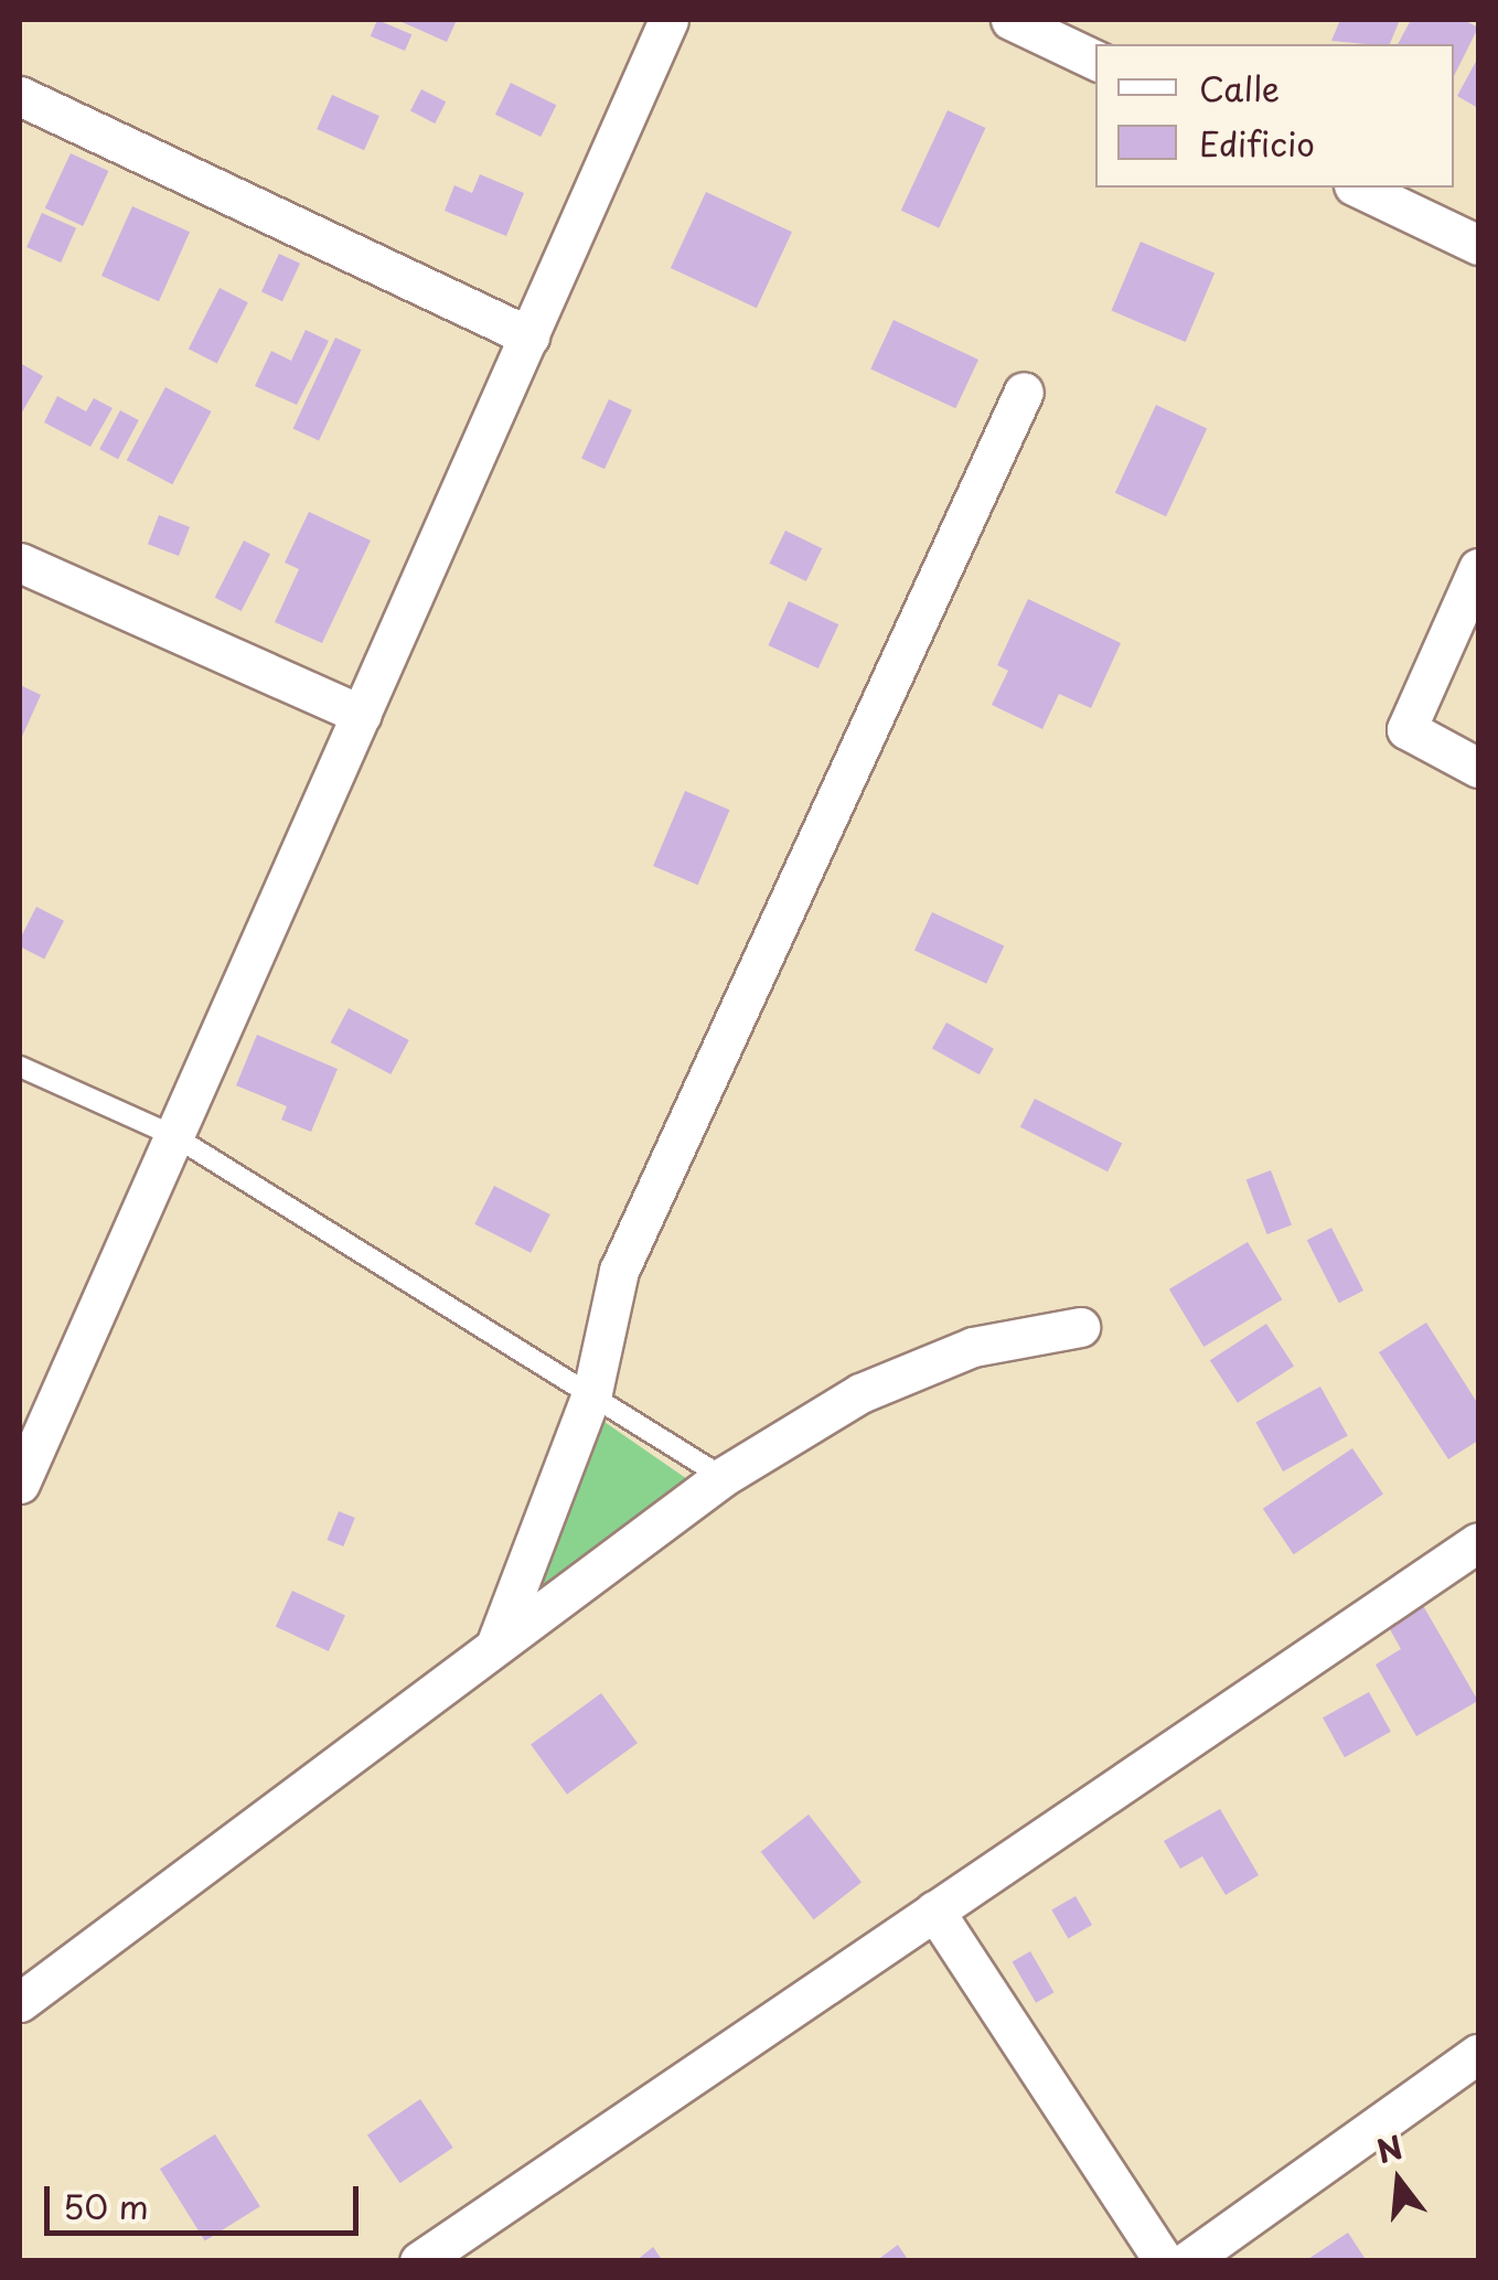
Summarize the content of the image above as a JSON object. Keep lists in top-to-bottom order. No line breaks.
{"legend":["Calle","Edificio"],"scale_bar":"50 m","north":"top"}
